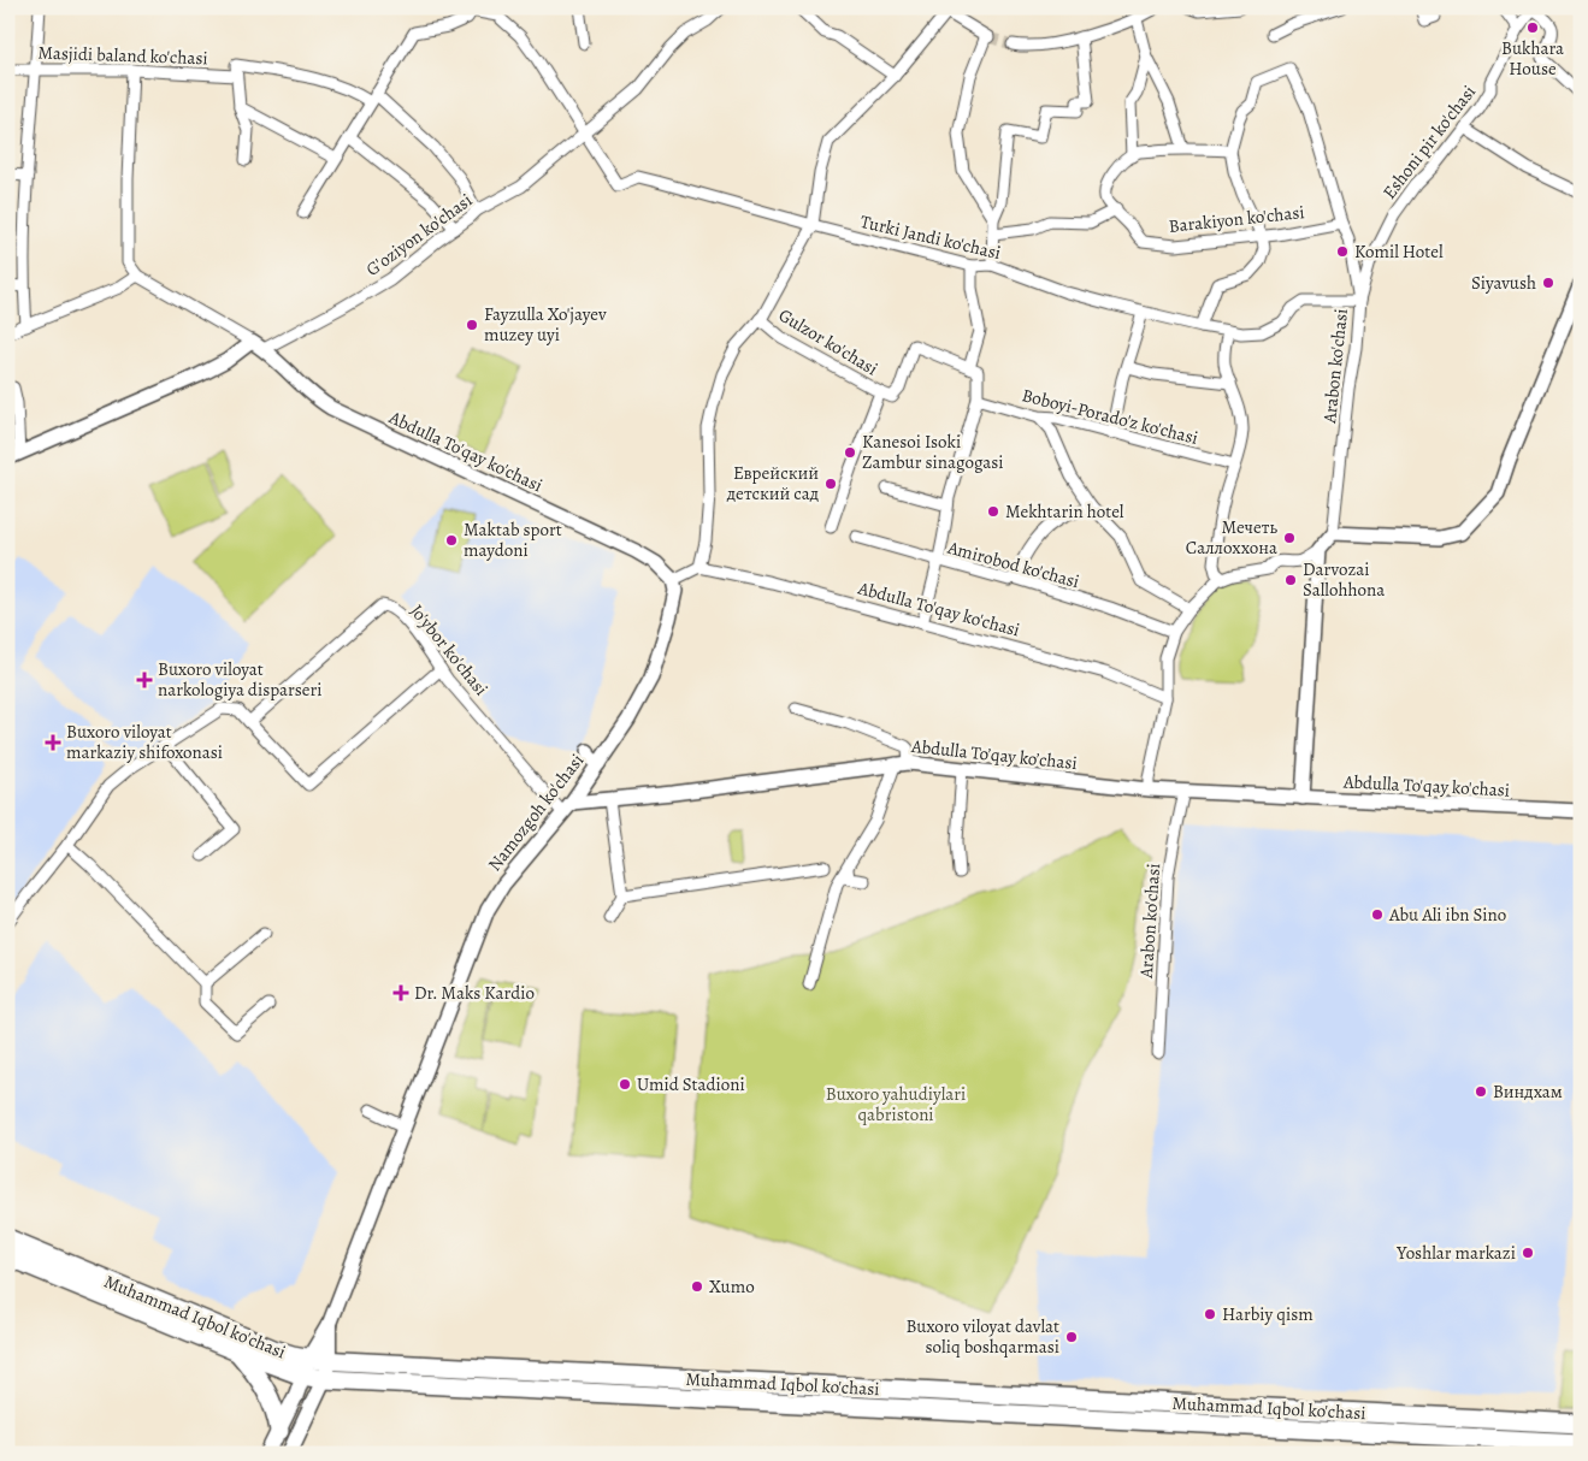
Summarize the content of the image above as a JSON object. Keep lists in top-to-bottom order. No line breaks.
{"streets":{"main road":["Namozgoh ko'chasi","Muhammad Iqbol ko'chasi"],"street":["Masjidi baland ko'chasi","Eshoni pir ko'chasi","Barakiyon ko'chasi","G'oziyon ko'chasi","Turki Jandi ko'chasi","Gulzor ko'chasi","Arabon ko'chasi","Boboyi-Porado'z ko'chasi","Abdulla To'qay ko'chasi","Amirobod ko'chasi","Jo'ybor ko'chasi","Abdulla To’qay ko’chasi"]},"crossings":[["Eshoni pir ko'chasi","Turki Jandi ko'chasi"],["Eshoni pir ko'chasi","Arabon ko'chasi"],["Barakiyon ko'chasi","Arabon ko'chasi"],["G'oziyon ko'chasi","Turki Jandi ko'chasi"],["G'oziyon ko'chasi","Abdulla To'qay ko'chasi"],["Turki Jandi ko'chasi","Arabon ko'chasi"],["Arabon ko'chasi","Abdulla To’qay ko’chasi"],["Abdulla To'qay ko'chasi","Abdulla To’qay ko’chasi"],["Abdulla To'qay ko'chasi","Namozgoh ko'chasi"],["Jo'ybor ko'chasi","Abdulla To’qay ko’chasi"],["Jo'ybor ko'chasi","Namozgoh ko'chasi"],["Abdulla To’qay ko’chasi","Namozgoh ko'chasi"],["Namozgoh ko'chasi","Muhammad Iqbol ko'chasi"]],"parks":["Buxoro yahudiylari qabristoni"],"places":{"other":["Bukhara House","Komil Hotel","Siyavush","Fayzulla Xo'jayev muzey uyi","Kanesoi Isoki Zambur sinagogasi","Еврейский детский сад","Mekhtarin hotel","Мечеть Саллоххона","Maktab sport maydoni","Darvozai Sallohhona","Abu Ali ibn Sino","Umid Stadioni","Виндхам","Yoshlar markazi","Xumo","Harbiy qism","Buxoro viloyat davlat soliq boshqarmasi"],"health":["Buxoro viloyat narkologiya disparseri","Buxoro viloyat markaziy shifoxonasi","Dr. Maks Kardio"]}}
